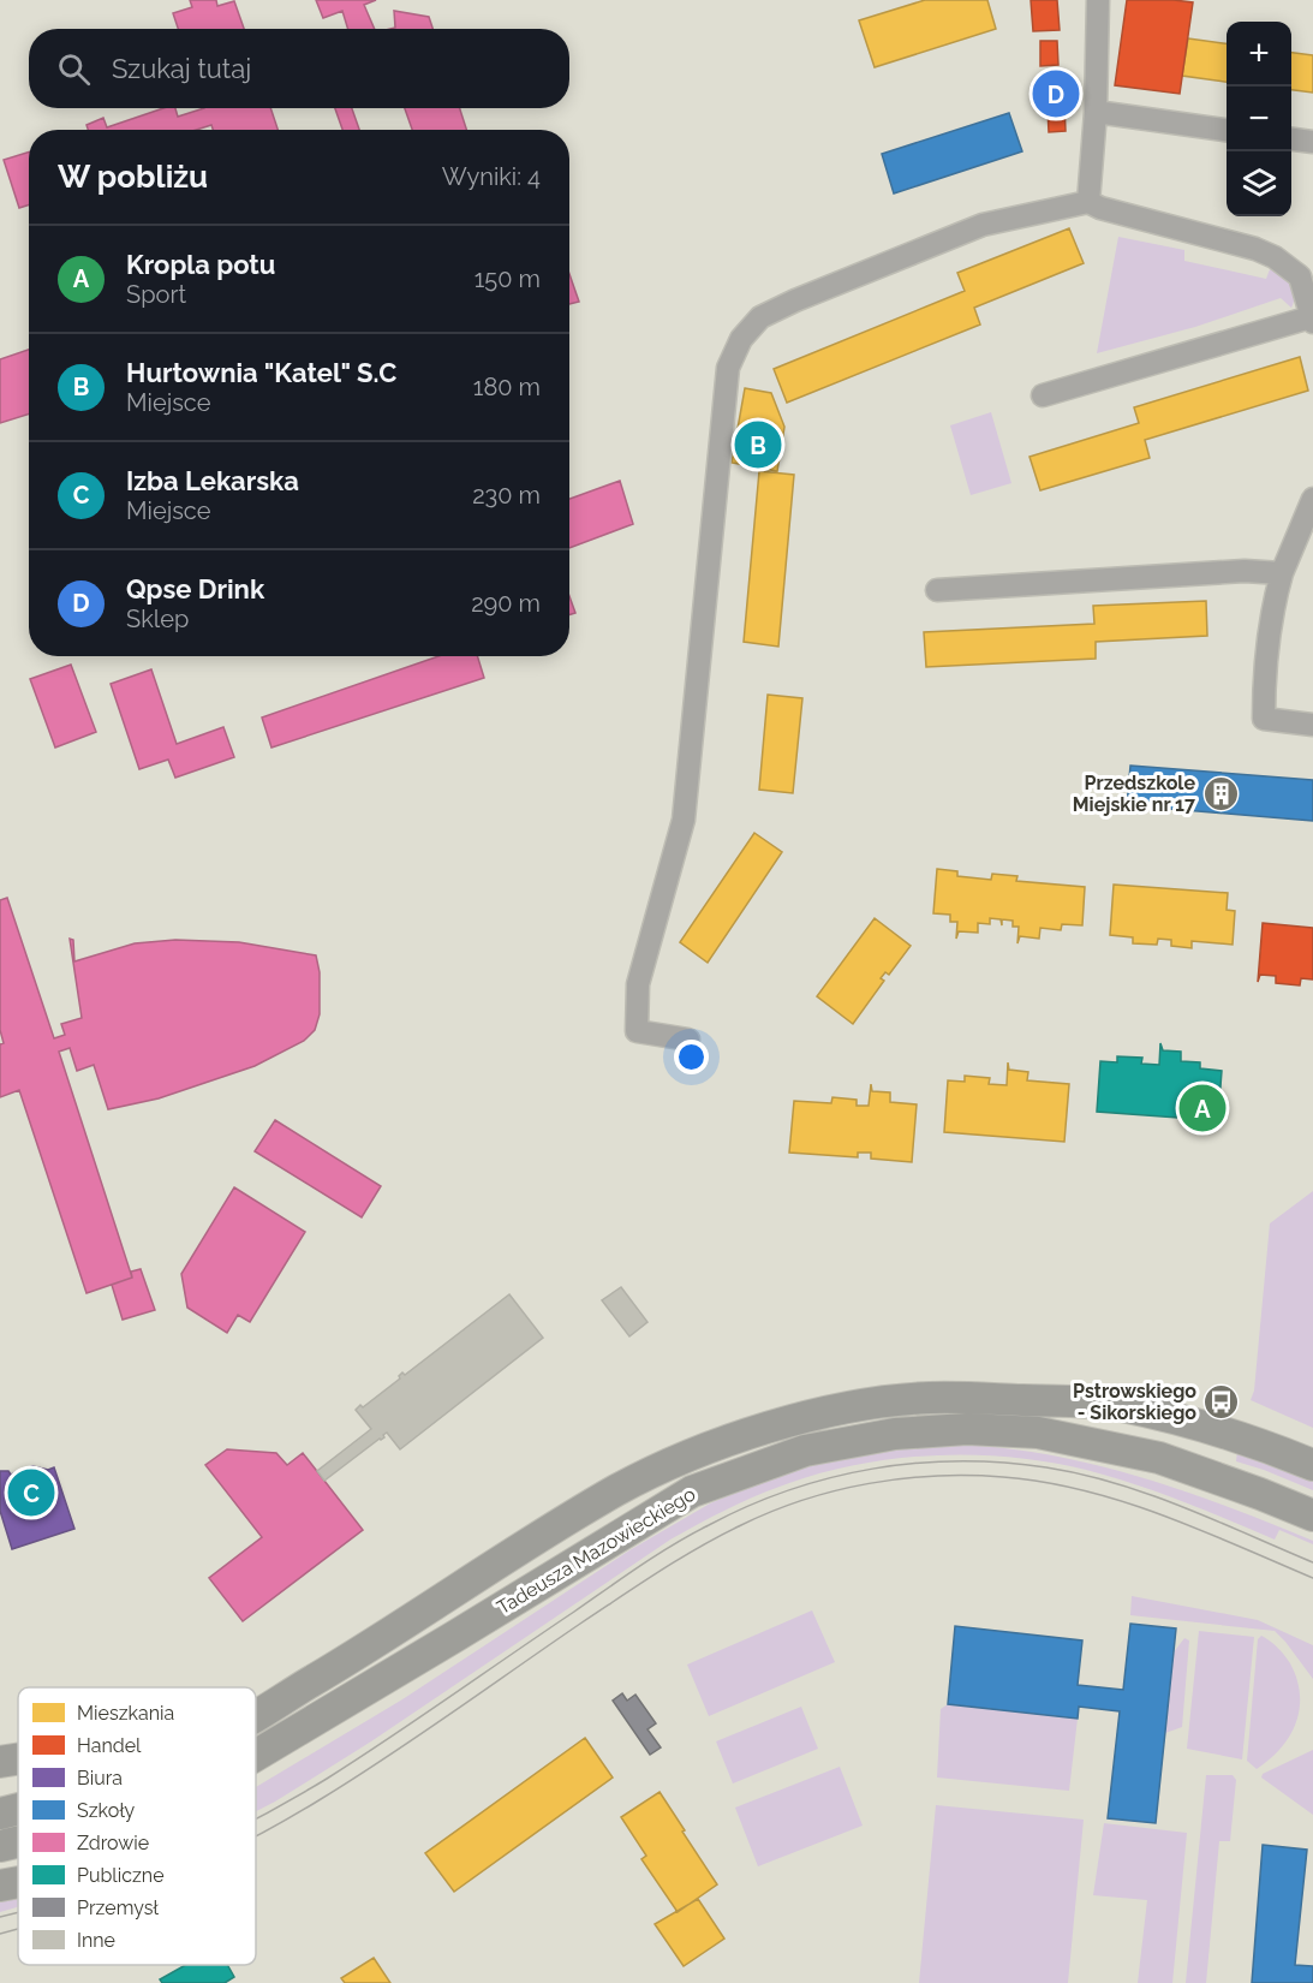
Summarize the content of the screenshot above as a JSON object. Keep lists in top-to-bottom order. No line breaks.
{"streets":{"street":["Tadeusza Mazowieckiego"]},"places":{"building":["Przedszkole Miejskie nr 17"],"bus stop":["Pstrowskiego - Sikorskiego"]},"legend":["Mieszkania","Handel","Biura","Szkoły","Zdrowie","Publiczne","Przemysł","Inne"],"page":{"map_buttons":["+","−"],"search":"Szukaj tutaj","pins":["D","B","A","C"],"heading":["W pobliżu","Wyniki: 4"],"list":[{"mark":"A","name":"Kropla potu","note":"Sport","value":"150 m"},{"mark":"B","name":"Hurtownia \"Katel\" S.C","note":"Miejsce","value":"180 m"},{"mark":"C","name":"Izba Lekarska","note":"Miejsce","value":"230 m"},{"mark":"D","name":"Qpse Drink","note":"Sklep","value":"290 m"}]}}
